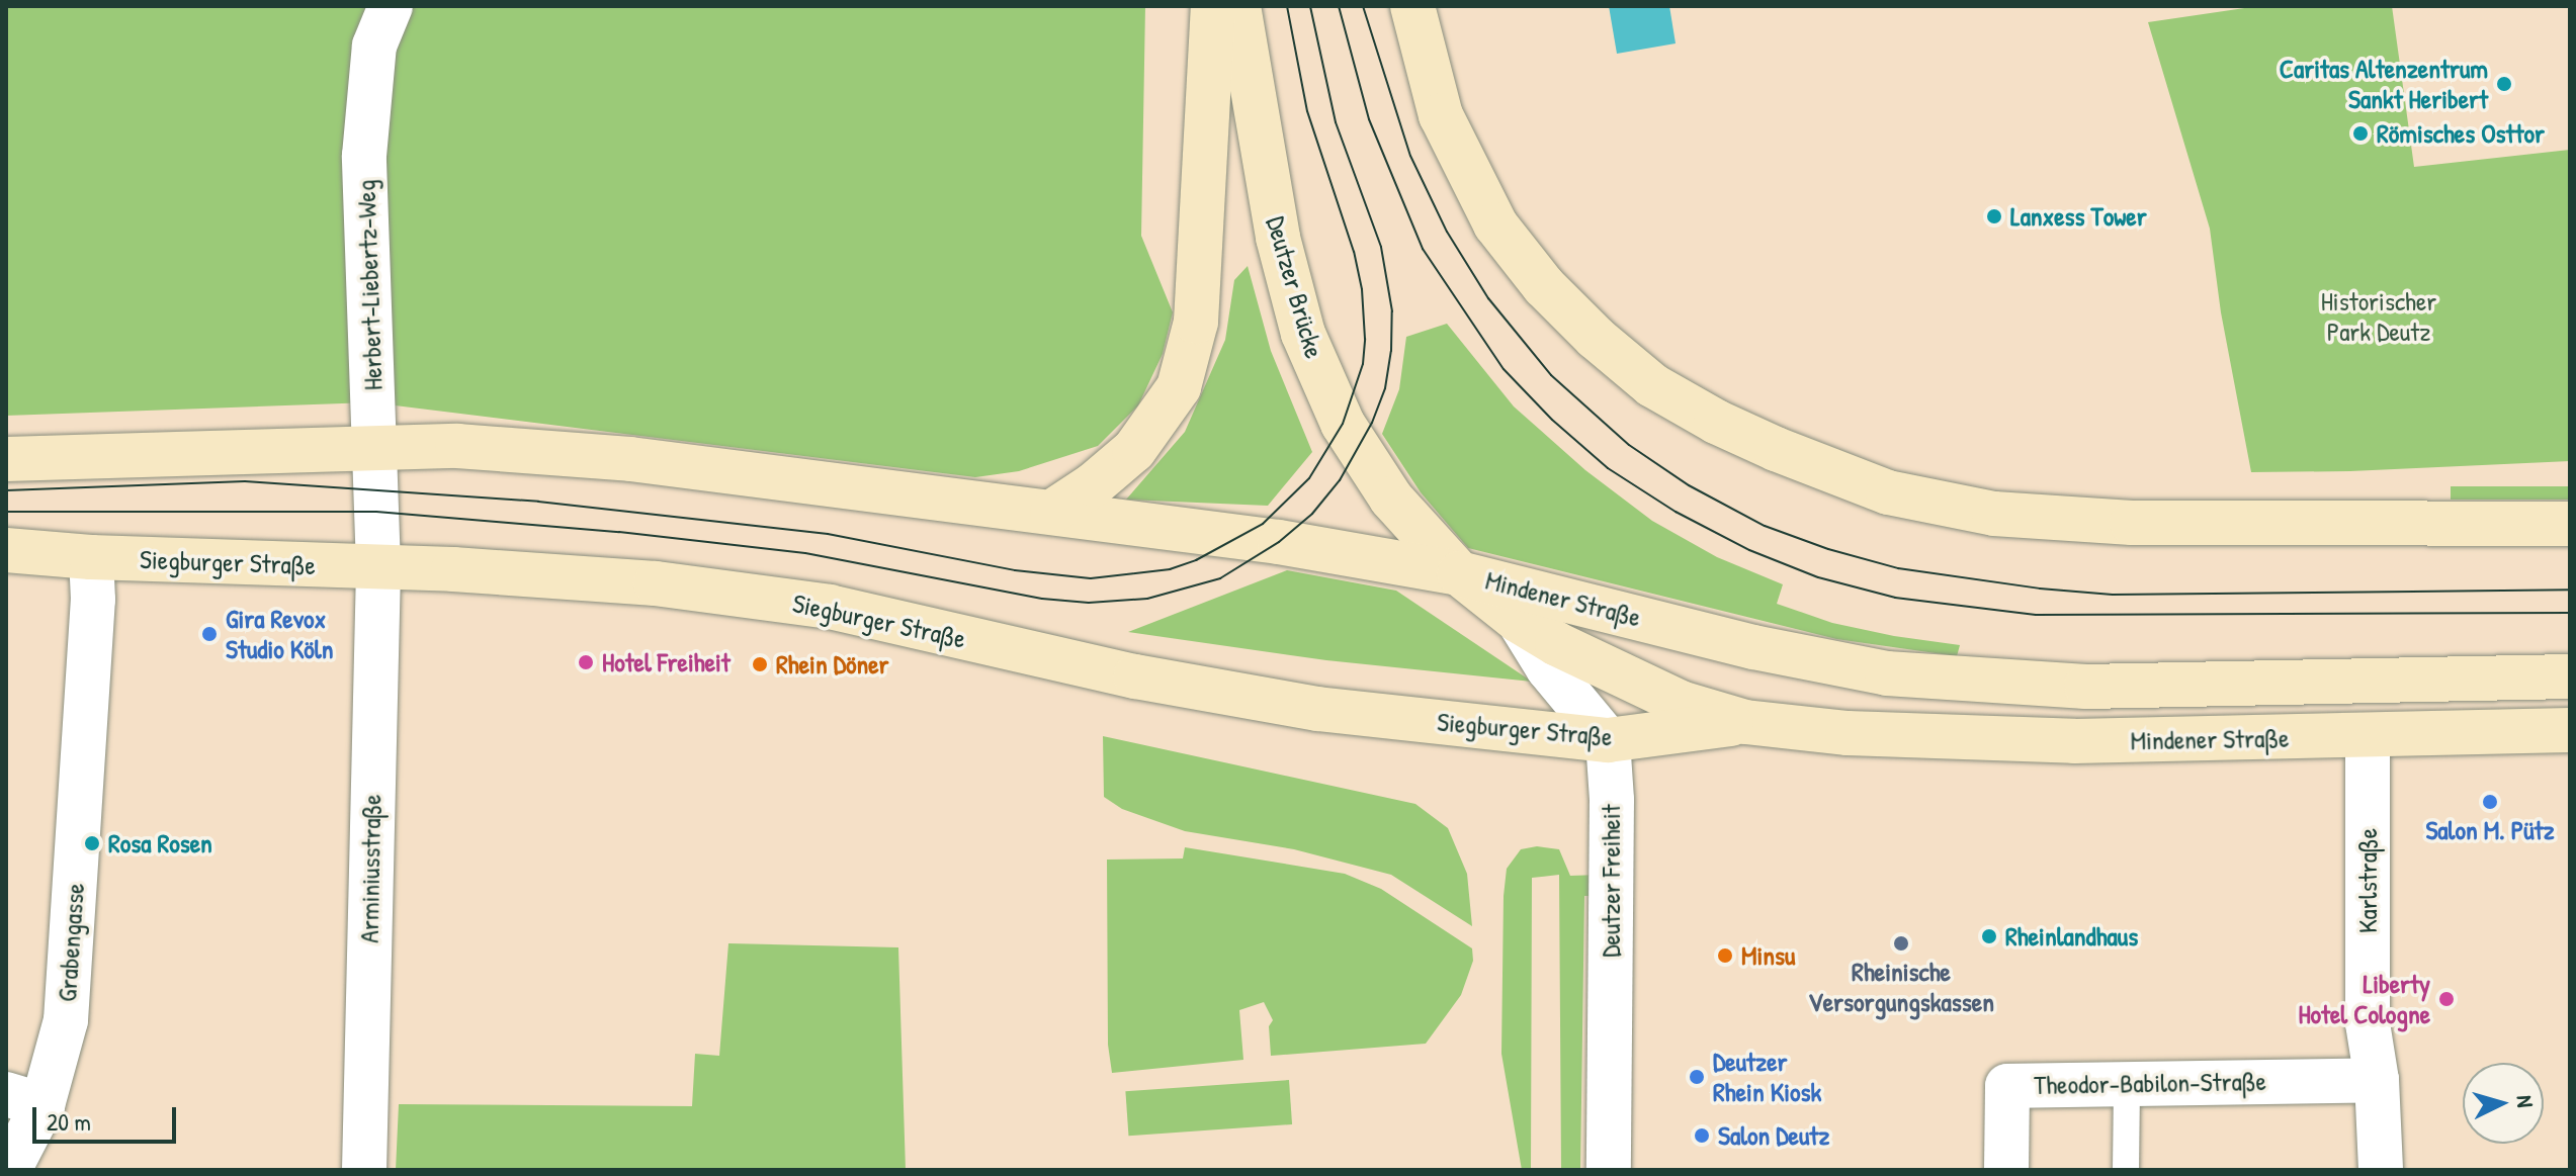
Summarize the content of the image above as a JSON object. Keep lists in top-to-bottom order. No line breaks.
{"streets":{"main road":["Deutzer Brücke","Siegburger Straße","Mindener Straße"],"street":["Herbert-Liebertz-Weg","Arminiusstraße","Deutzer Freiheit","Karlstraße","Grabengasse","Theodor-Babilon-Straße"]},"crossings":[["Herbert-Liebertz-Weg","Siegburger Straße"],["Herbert-Liebertz-Weg","Arminiusstraße"],["Deutzer Brücke","Mindener Straße"],["Siegburger Straße","Mindener Straße"],["Siegburger Straße","Arminiusstraße"],["Siegburger Straße","Deutzer Freiheit"],["Siegburger Straße","Grabengasse"],["Mindener Straße","Karlstraße"],["Karlstraße","Theodor-Babilon-Straße"]],"parks":["Historischer Park Deutz"],"places":["Caritas Altenzentrum Sankt Heribert","Römisches Osttor","Lanxess Tower","Gira Revox Studio Köln","Hotel Freiheit","Rhein Döner","Salon M. Pütz","Rosa Rosen","Rheinlandhaus","Rheinische Versorgungskassen","Minsu","Liberty Hotel Cologne","Deutzer Rhein Kiosk","Salon Deutz"],"scale_bar":"20 m","north":"right"}
